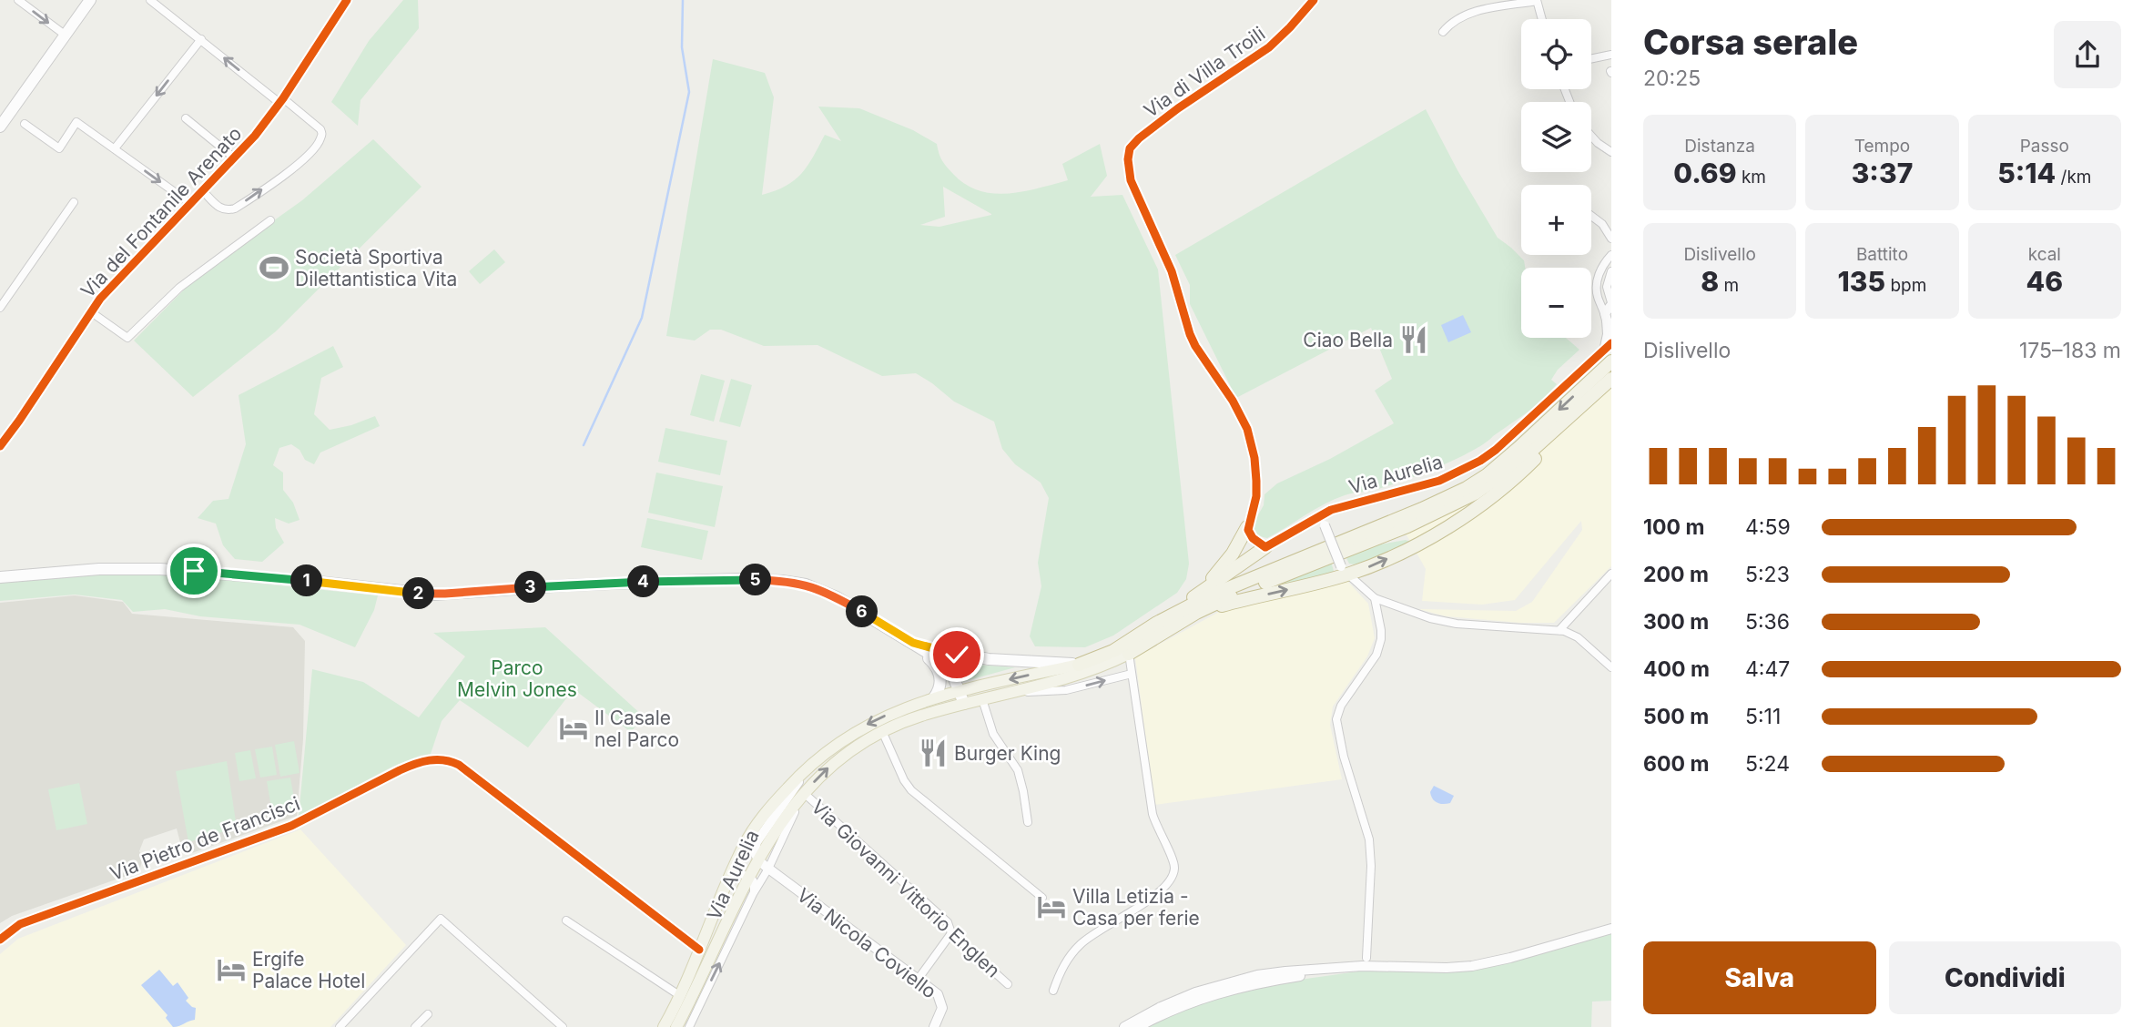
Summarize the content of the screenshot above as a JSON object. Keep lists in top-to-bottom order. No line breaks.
{"streets":{"highway":["Via Aurelia"],"street":["Via di Villa Troili","Via del Fontanile Arenato","Via Pietro de Francisci","Via Giovanni Vittorio Englen","Via Nicola Coviello"]},"crossings":[["Via Aurelia","Via Pietro de Francisci"],["Via Aurelia","Via Giovanni Vittorio Englen"],["Via Aurelia","Via Nicola Coviello"]],"parks":["Parco Melvin Jones"],"places":{"sports":["Società Sportiva Dilettantistica Vita"],"restaurant":["Ciao Bella","Burger King"],"hotel":["Il Casale nel Parco","Villa Letizia - Casa per ferie","Ergife Palace Hotel"]},"page":{"heading":["Corsa serale","20:25"],"map_buttons":["+","−"],"stats":[["Distanza","0.69 km"],["Tempo","3:37"],["Passo","5:14 /km"],["Dislivello","8 m"],["Battito","135 bpm"],["kcal","46"]],"chart":["Dislivello","175–183 m"],"list":[{"name":"100 m","note":"4:59"},{"name":"200 m","note":"5:23"},{"name":"300 m","note":"5:36"},{"name":"400 m","note":"4:47"},{"name":"500 m","note":"5:11"},{"name":"600 m","note":"5:24"}],"pins":["5","1","4","3","2","6"],"buttons":["Salva","Condividi"]}}
